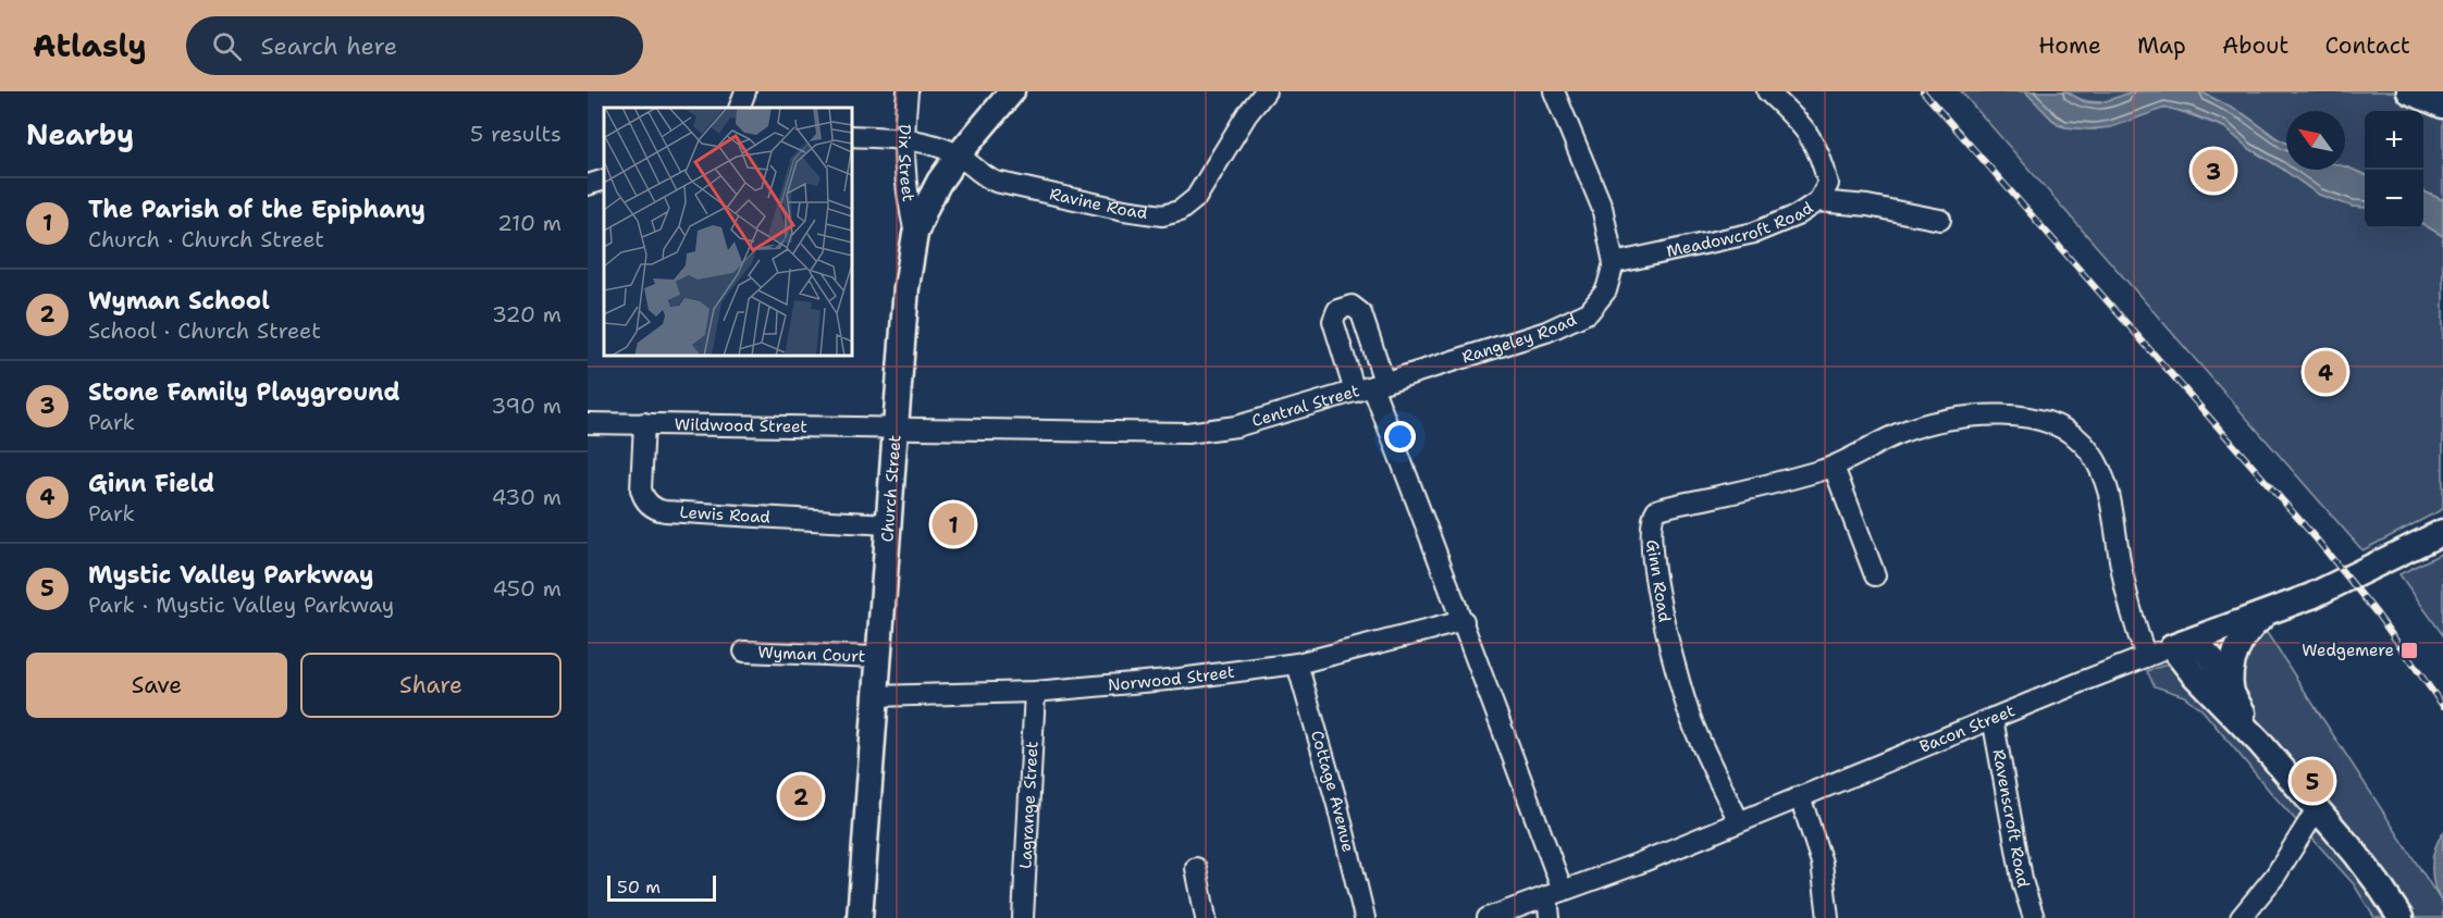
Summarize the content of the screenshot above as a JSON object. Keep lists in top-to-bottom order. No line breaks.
{"streets":{"main road":["Church Street","Bacon Street"],"street":["Dix Street","Ravine Road","Meadowcroft Road","Rangeley Road","Central Street","Wildwood Street","Lewis Road","Ginn Road","Wyman Court","Norwood Street","Cottage Avenue","Lagrange Street","Ravenscroft Road"]},"crossings":[["Dix Street","Church Street"],["Ravine Road","Church Street"],["Meadowcroft Road","Rangeley Road"],["Rangeley Road","Central Street"],["Central Street","Wildwood Street"],["Central Street","Church Street"],["Central Street","Norwood Street"],["Central Street","Bacon Street"],["Wildwood Street","Church Street"],["Wildwood Street","Lewis Road"],["Church Street","Lewis Road"],["Church Street","Wyman Court"],["Church Street","Norwood Street"],["Ginn Road","Bacon Street"],["Norwood Street","Cottage Avenue"],["Norwood Street","Lagrange Street"],["Bacon Street","Ravenscroft Road"]],"places":{"transit":["Wedgemere"]},"scale_bar":"50 m","north":"top left","page":{"header":"Atlasly","search":"Search here","nav":["Home","Map","About","Contact"],"heading":["Nearby","5 results"],"map_buttons":["+","−"],"pins":["3","4","1","5","2"],"list":[{"mark":"1","name":"The Parish of the Epiphany","note":"Church · Church Street","value":"210 m"},{"mark":"2","name":"Wyman School","note":"School · Church Street","value":"320 m"},{"mark":"3","name":"Stone Family Playground","note":"Park","value":"390 m"},{"mark":"4","name":"Ginn Field","note":"Park","value":"430 m"},{"mark":"5","name":"Mystic Valley Parkway","note":"Park · Mystic Valley Parkway","value":"450 m"}],"buttons":["Save","Share"],"scale":"50 m"}}
